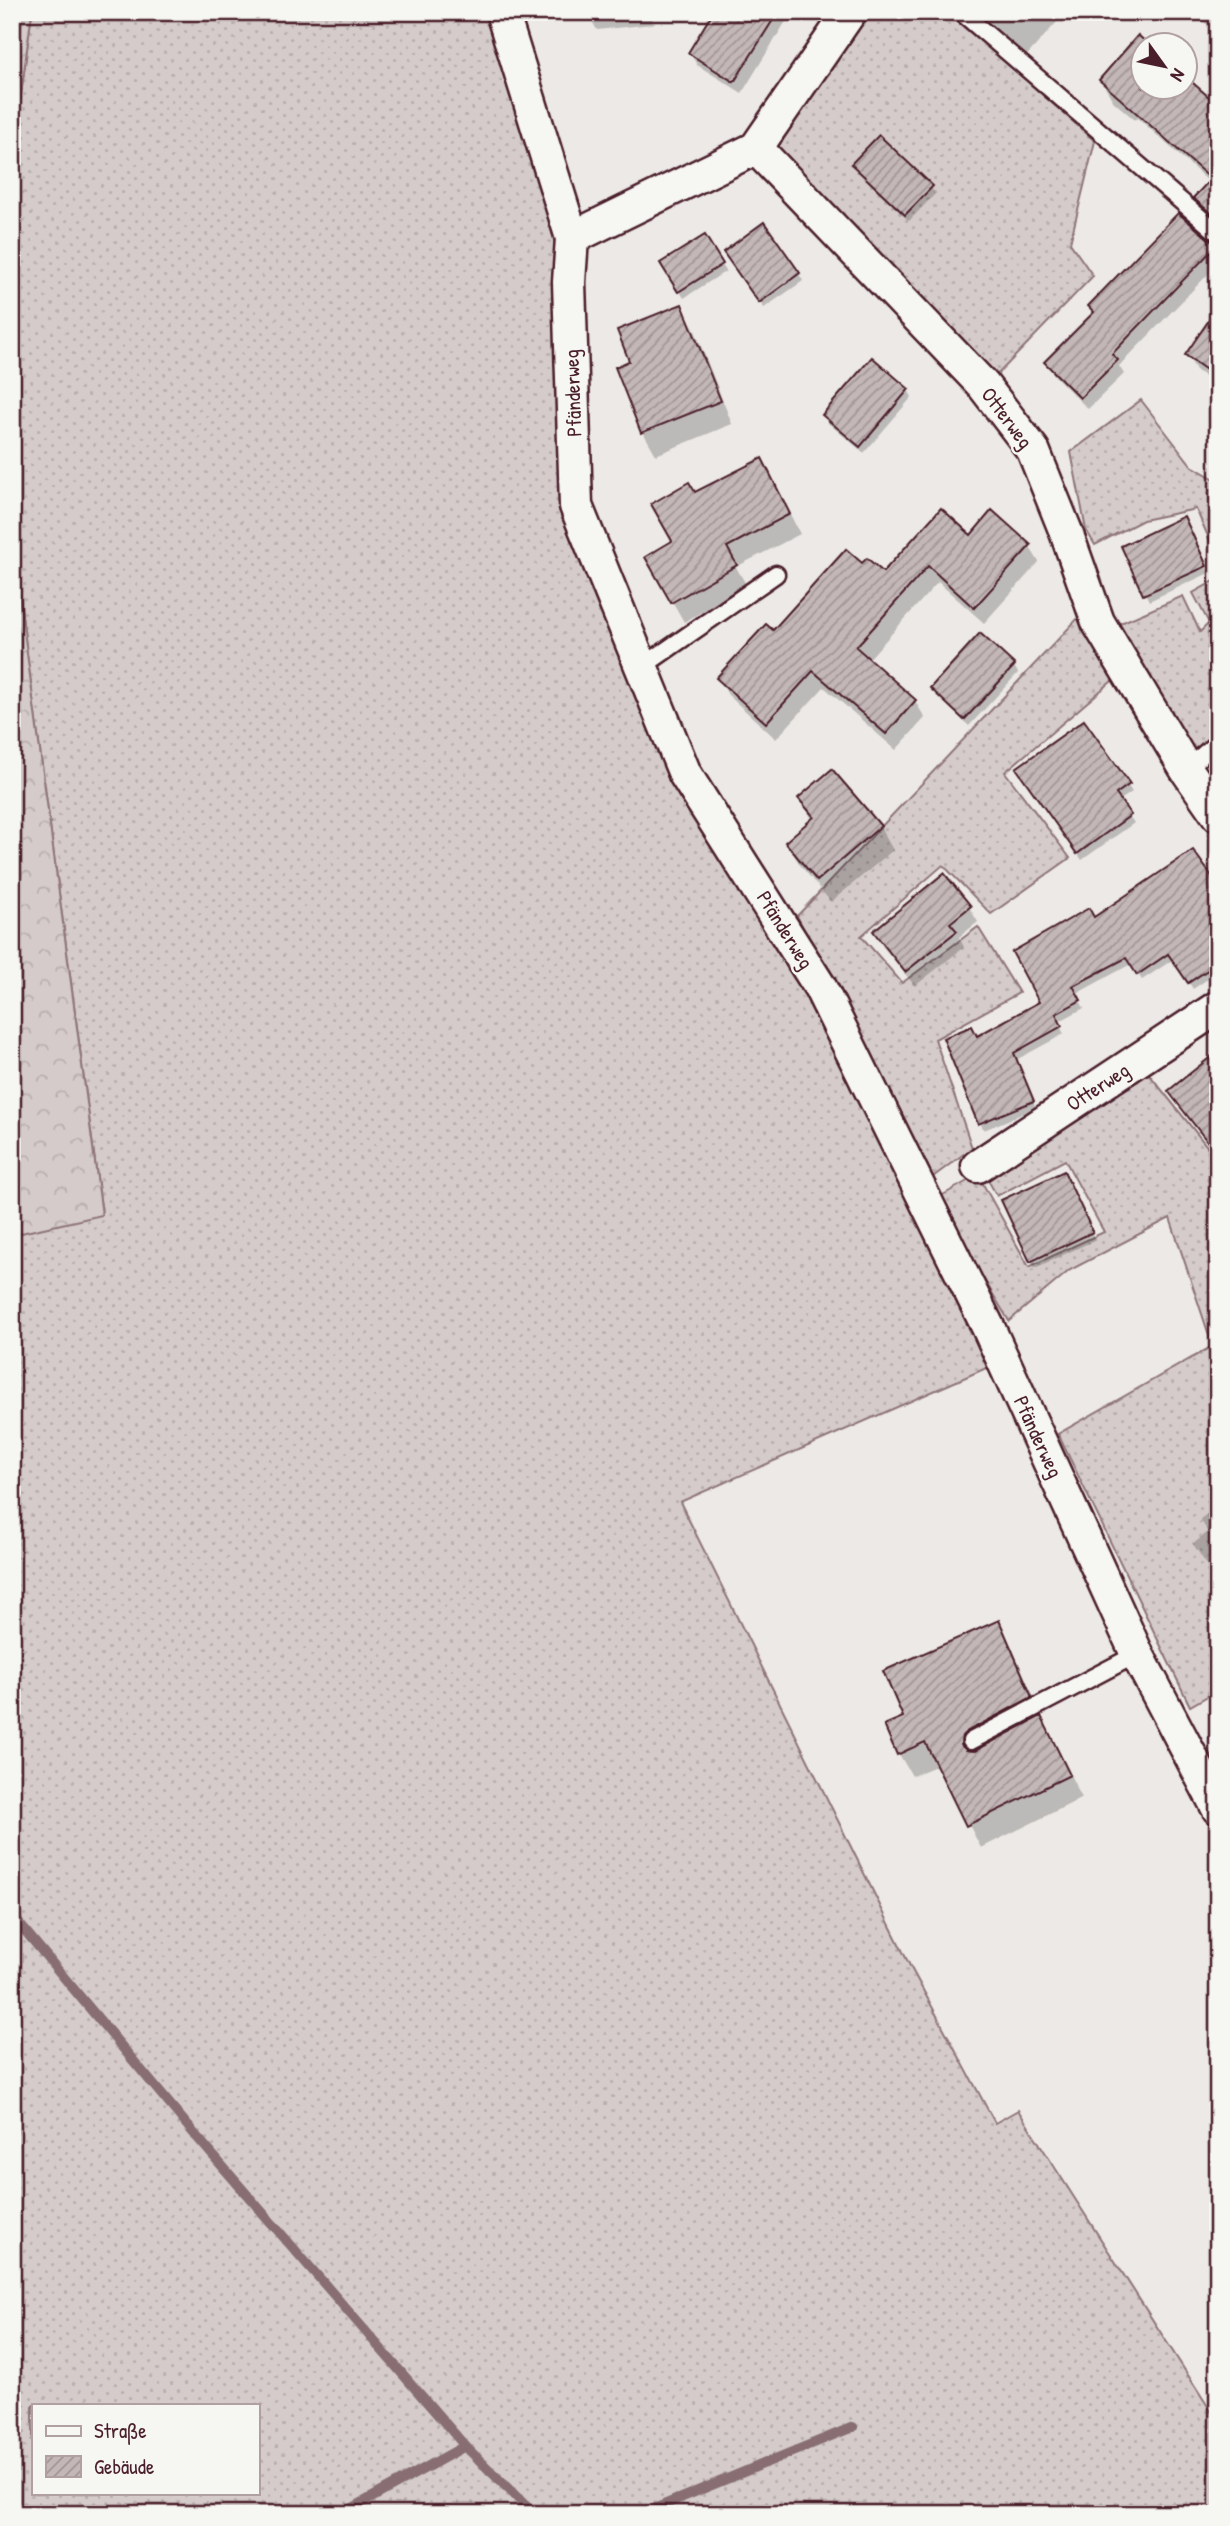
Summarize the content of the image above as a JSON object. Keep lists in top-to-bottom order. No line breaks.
{"streets":{"street":["Pfänderweg","Otterweg"]},"legend":["Straße","Gebäude"],"north":"bottom right"}
